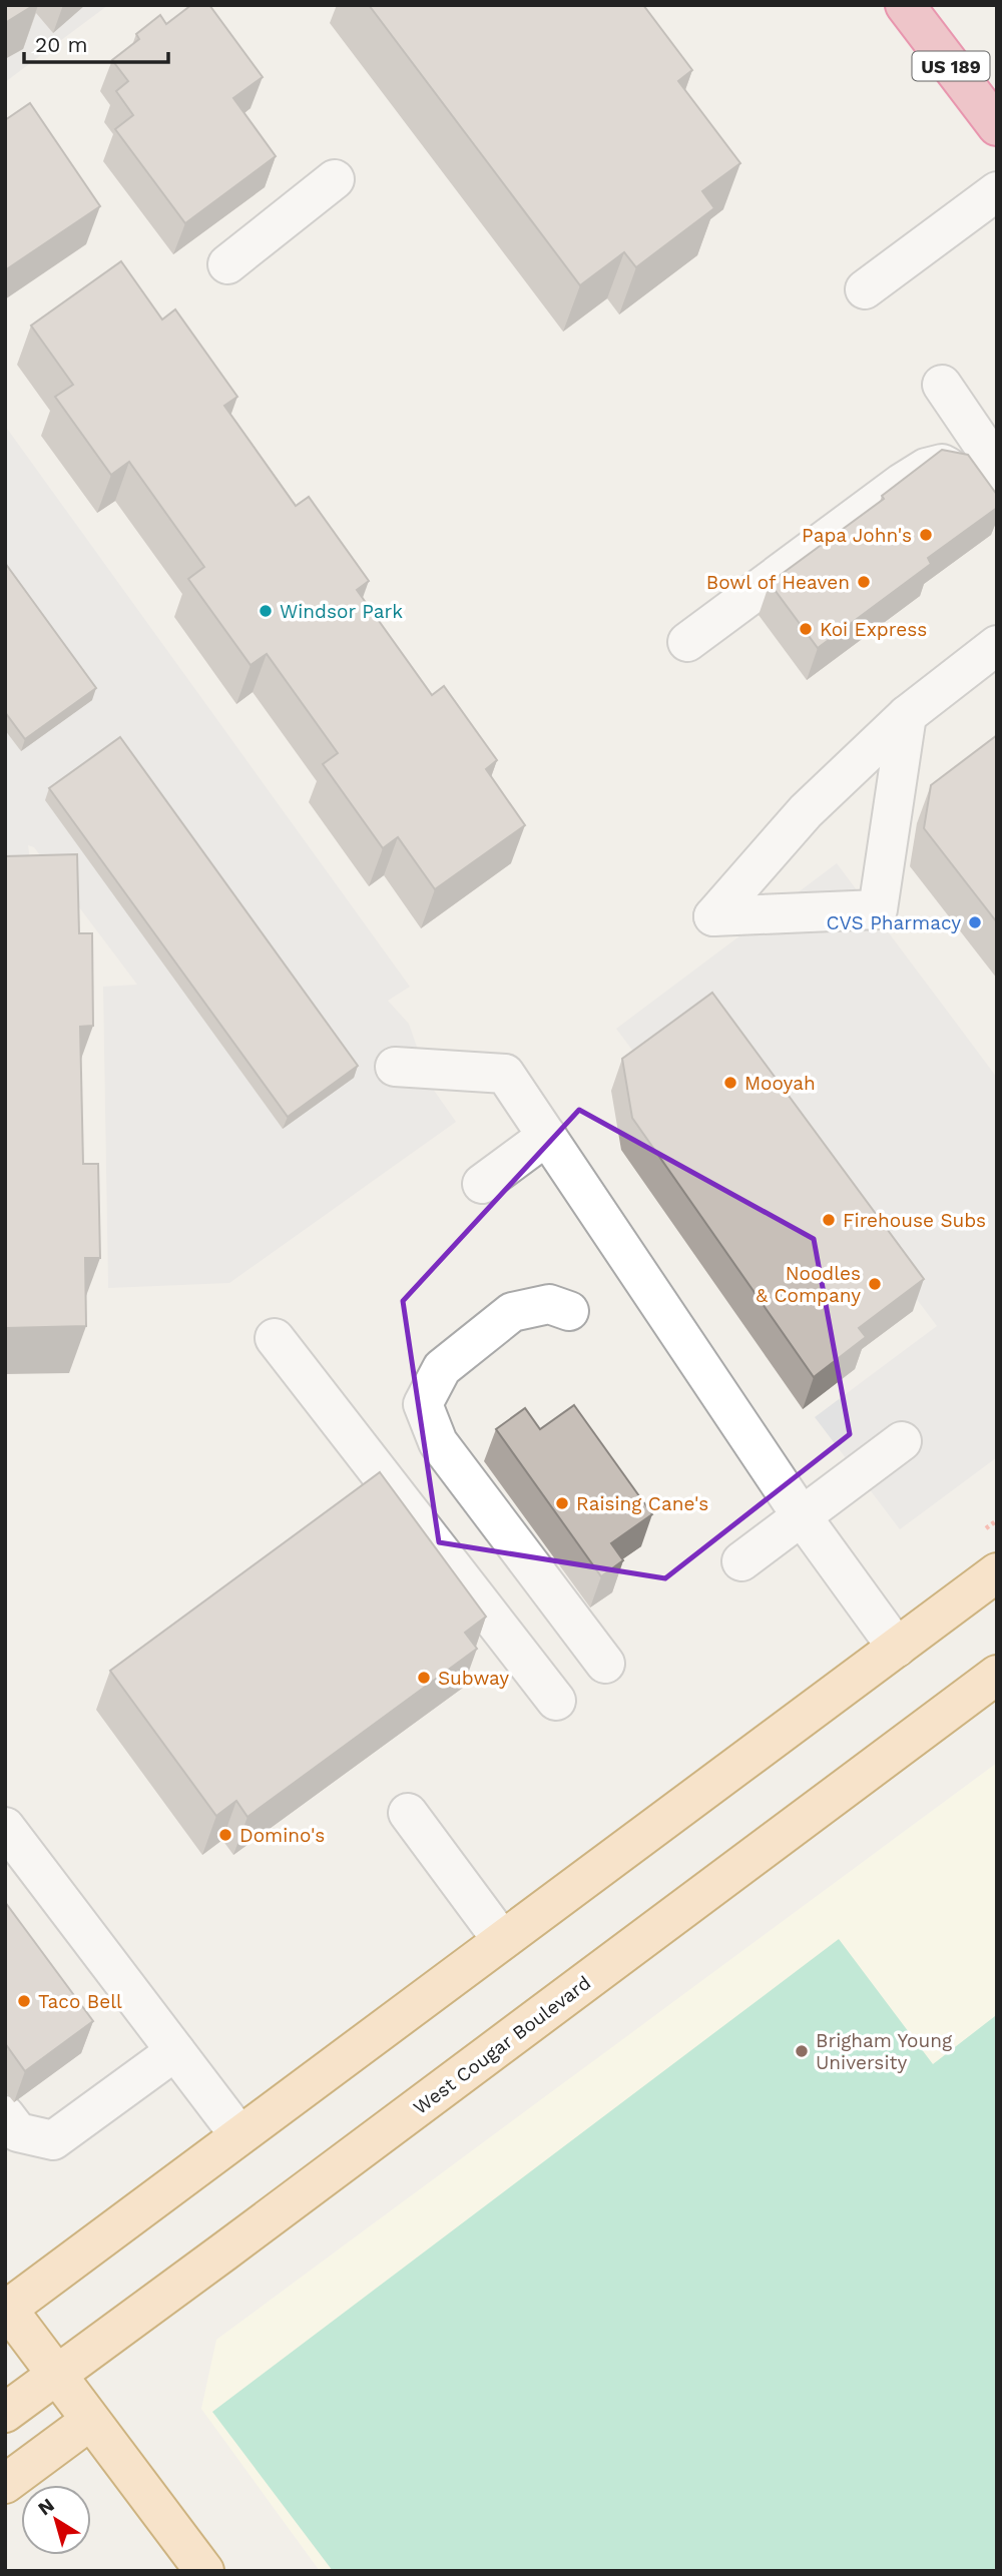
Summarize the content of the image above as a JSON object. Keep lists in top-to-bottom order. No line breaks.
{"streets":{"highway":["US 189"],"main road":["West Cougar Boulevard"]},"places":["Papa John's","Bowl of Heaven","Windsor Park","Koi Express","CVS Pharmacy","Mooyah","Firehouse Subs","Noodles & Company","Raising Cane's","Subway","Domino's","Taco Bell","Brigham Young University"],"scale_bar":"20 m","north":"top left"}
